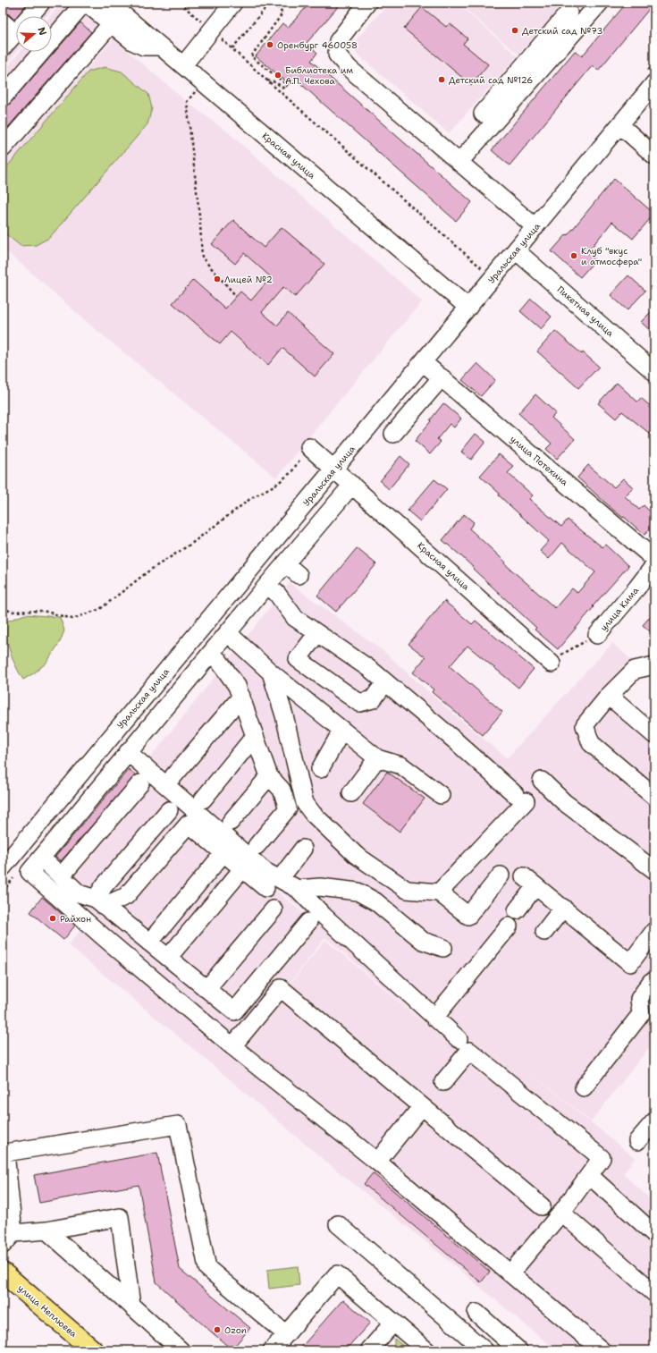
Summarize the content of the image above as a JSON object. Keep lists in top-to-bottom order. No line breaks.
{"streets":{"main road":["улица Неплюева"],"street":["Красная улица","Уральская улица","Пикетная улица","улица Потехина","улица Кима"]},"crossings":[["Красная улица","Уральская улица"],["Уральская улица","Пикетная улица"],["Уральская улица","улица Потехина"]],"places":["Детский сад №73","Оренбург 460058","Библиотека им А.П. Чехова","Детский сад №126","Клуб \"вкус и атмосфера\"","Лицей №2","Райхон","Ozon"],"north":"right"}
